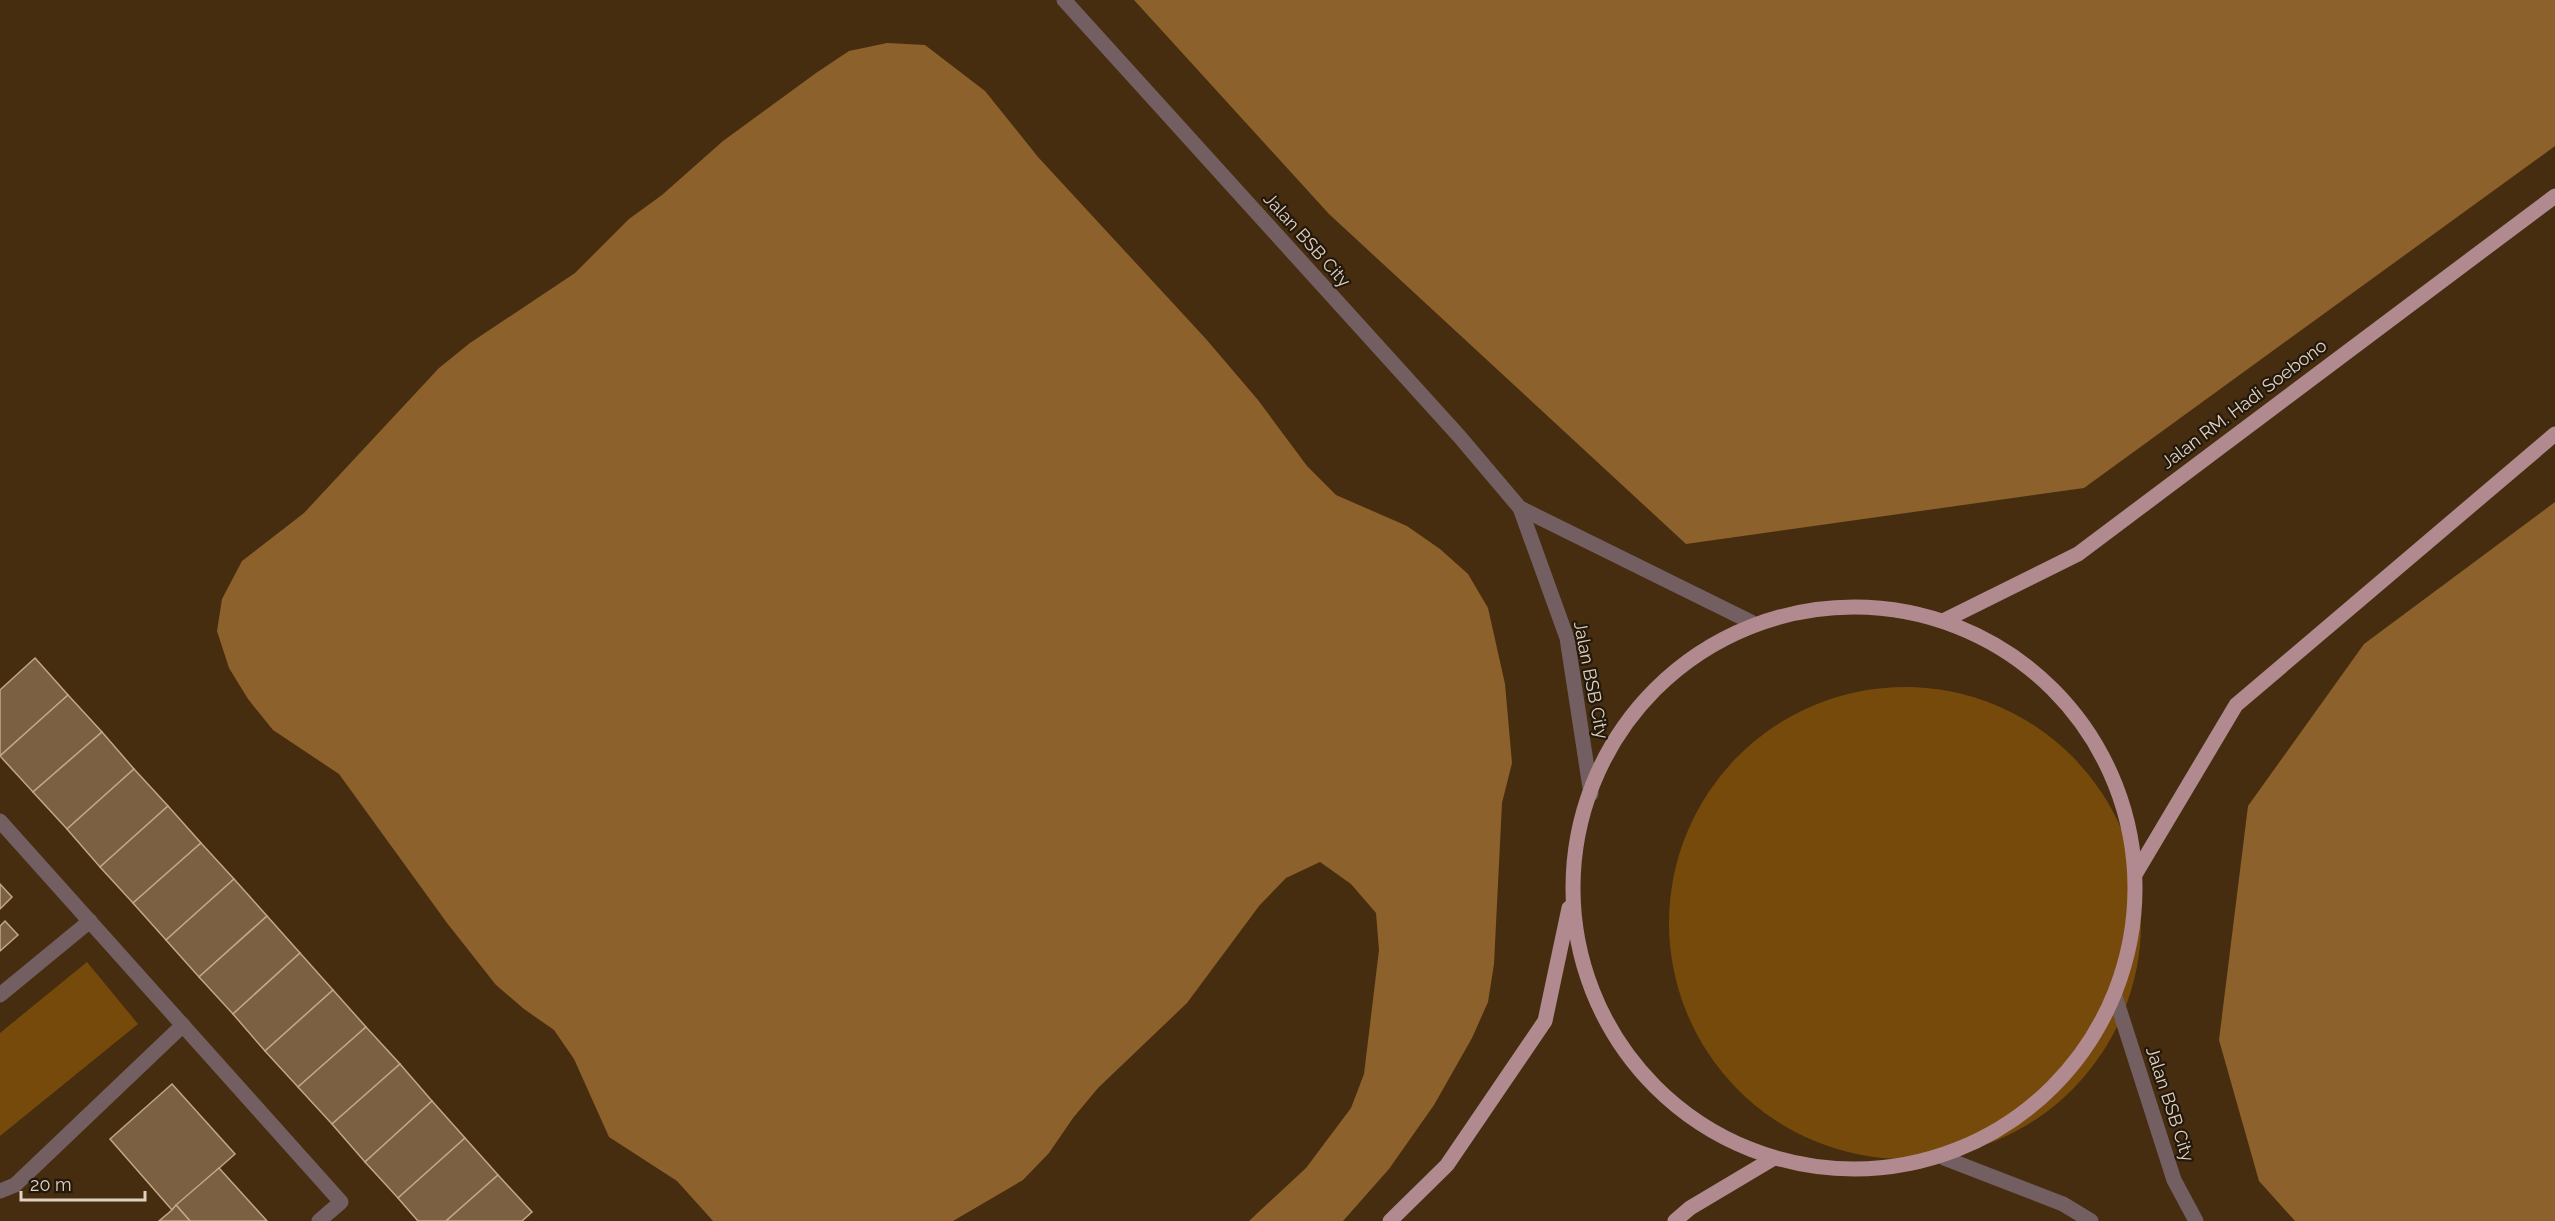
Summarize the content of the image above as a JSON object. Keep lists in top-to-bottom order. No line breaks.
{"streets":{"main road":["Jalan RM. Hadi Soebono"],"street":["Jalan BSB City"]},"scale_bar":"20 m"}
